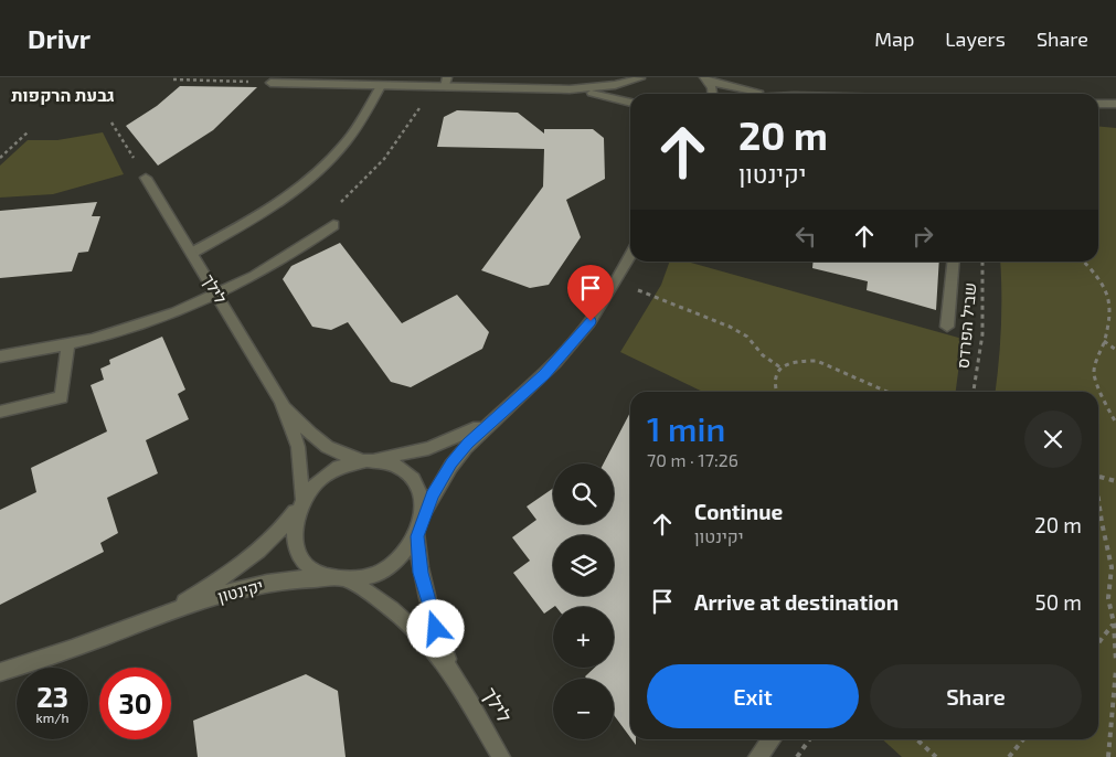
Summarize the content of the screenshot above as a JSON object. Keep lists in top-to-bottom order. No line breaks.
{"streets":{"street":["לילך","יקינטון"],"path":["שביל הפרדס"]},"crossings":[["לילך","יקינטון"]],"districts":["גבעת הרקפות"],"page":{"header":"Drivr","nav":["Map","Layers","Share"],"turn":["20 m","יקינטון"],"heading":["1 min","70 m · 17:26"],"map_buttons":["+","−"],"list":[{"name":"Continue","note":"יקינטון","value":"20 m"},{"name":"Arrive at destination","value":"50 m"}],"buttons":["Exit","Share"],"speed":"23 km/h","limit":"30"}}
